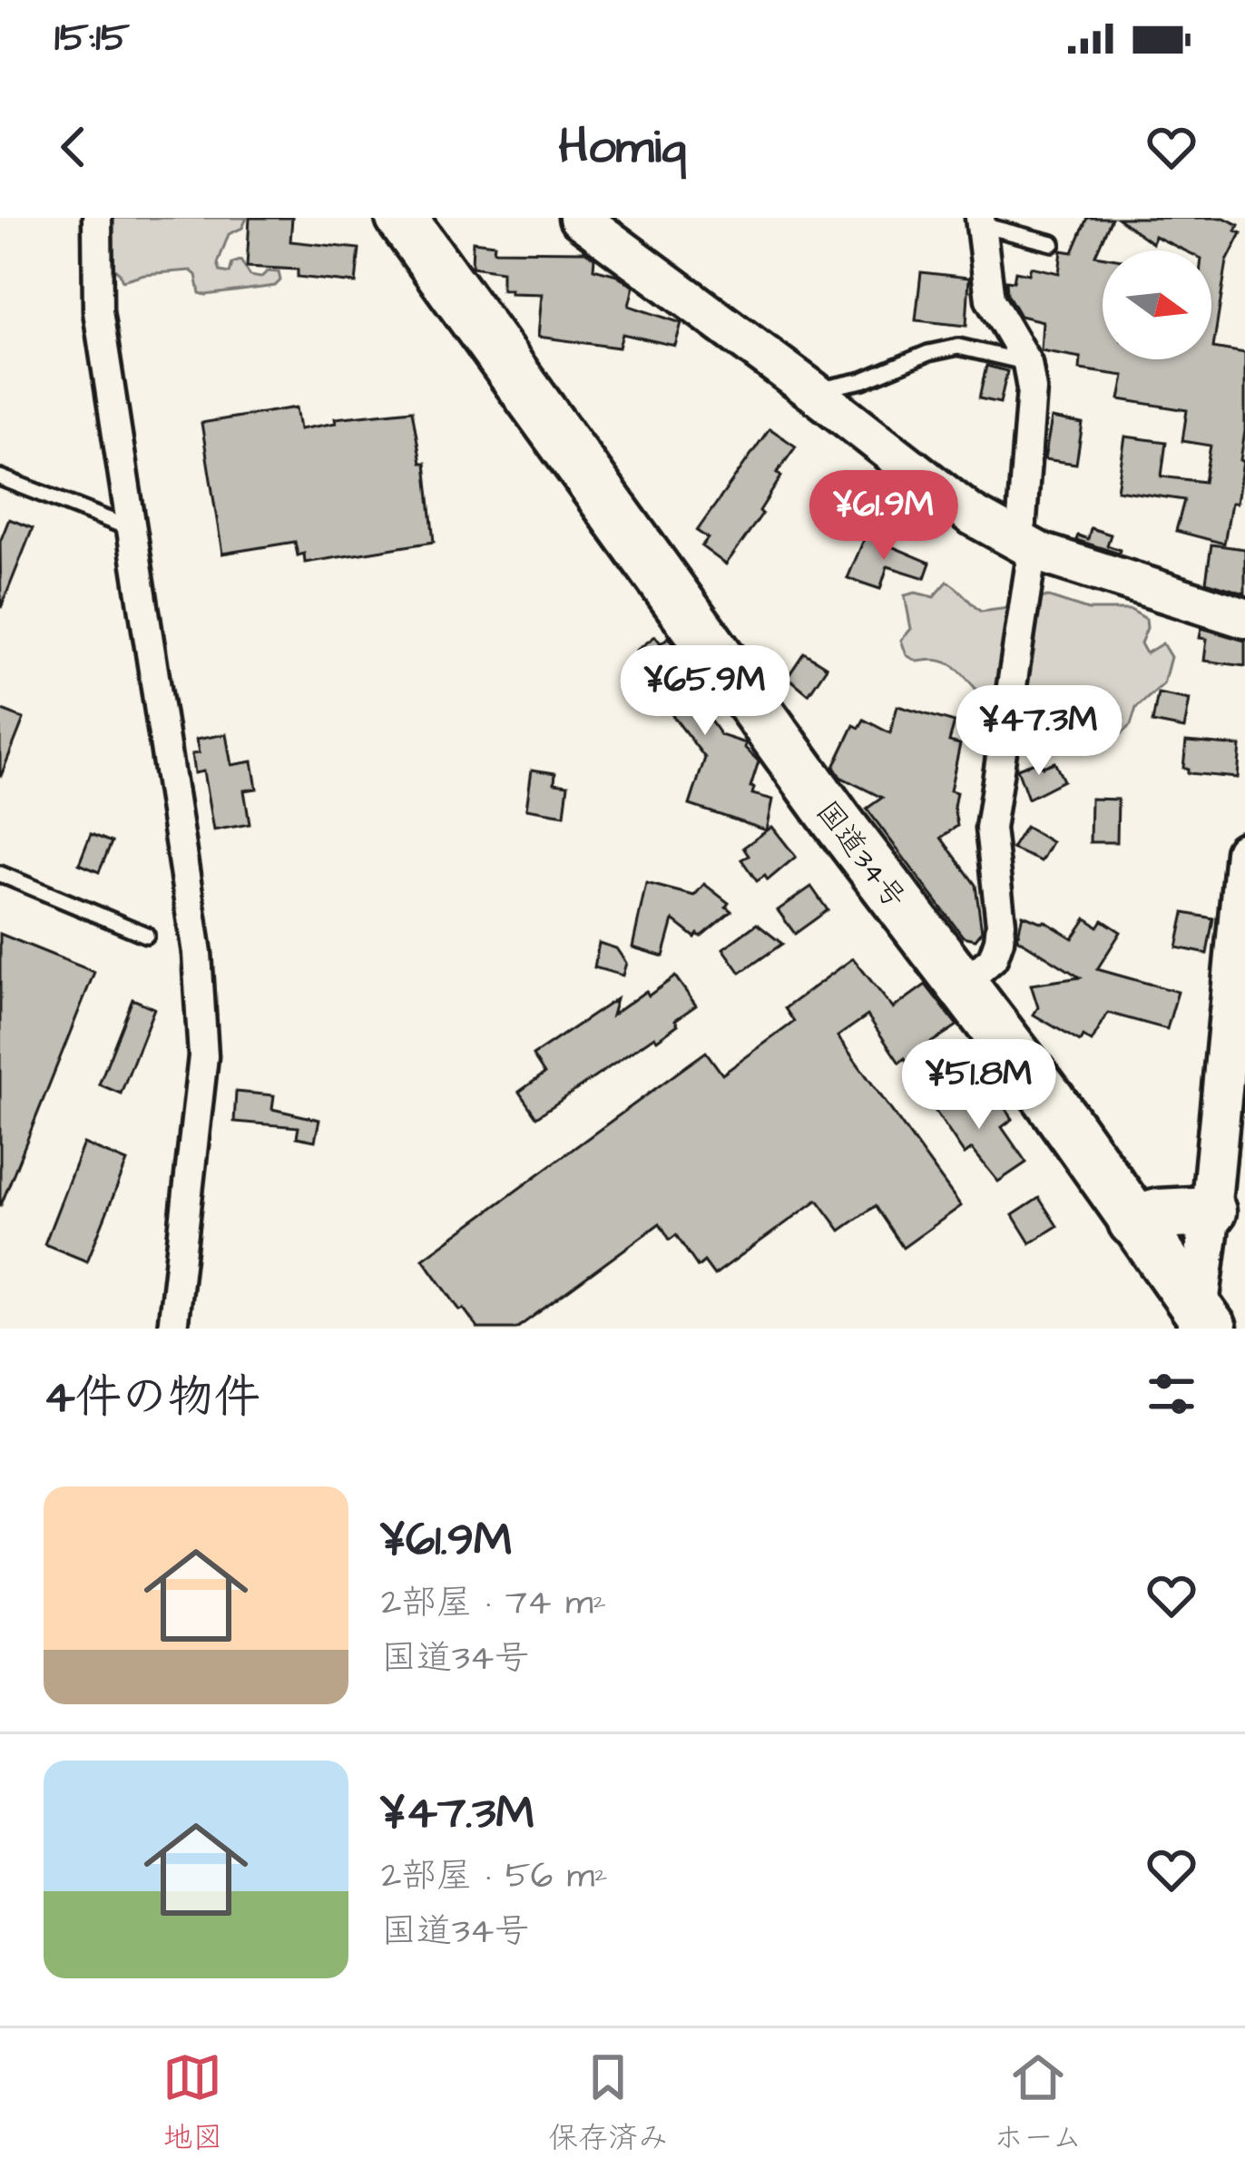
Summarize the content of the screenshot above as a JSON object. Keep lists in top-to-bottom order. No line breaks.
{"streets":{"highway":["国道34号"]},"north":"right","page":{"status":"15:15","header":"Homiq","price":["¥61.9M","¥65.9M","¥47.3M","¥51.8M"],"heading":"4件の物件","list":[{"name":"¥61.9M","note":"2部屋 · 74 m² · 国道34号"},{"name":"¥47.3M","note":"2部屋 · 56 m² · 国道34号"}],"tabs":["地図","保存済み","ホーム"]}}
